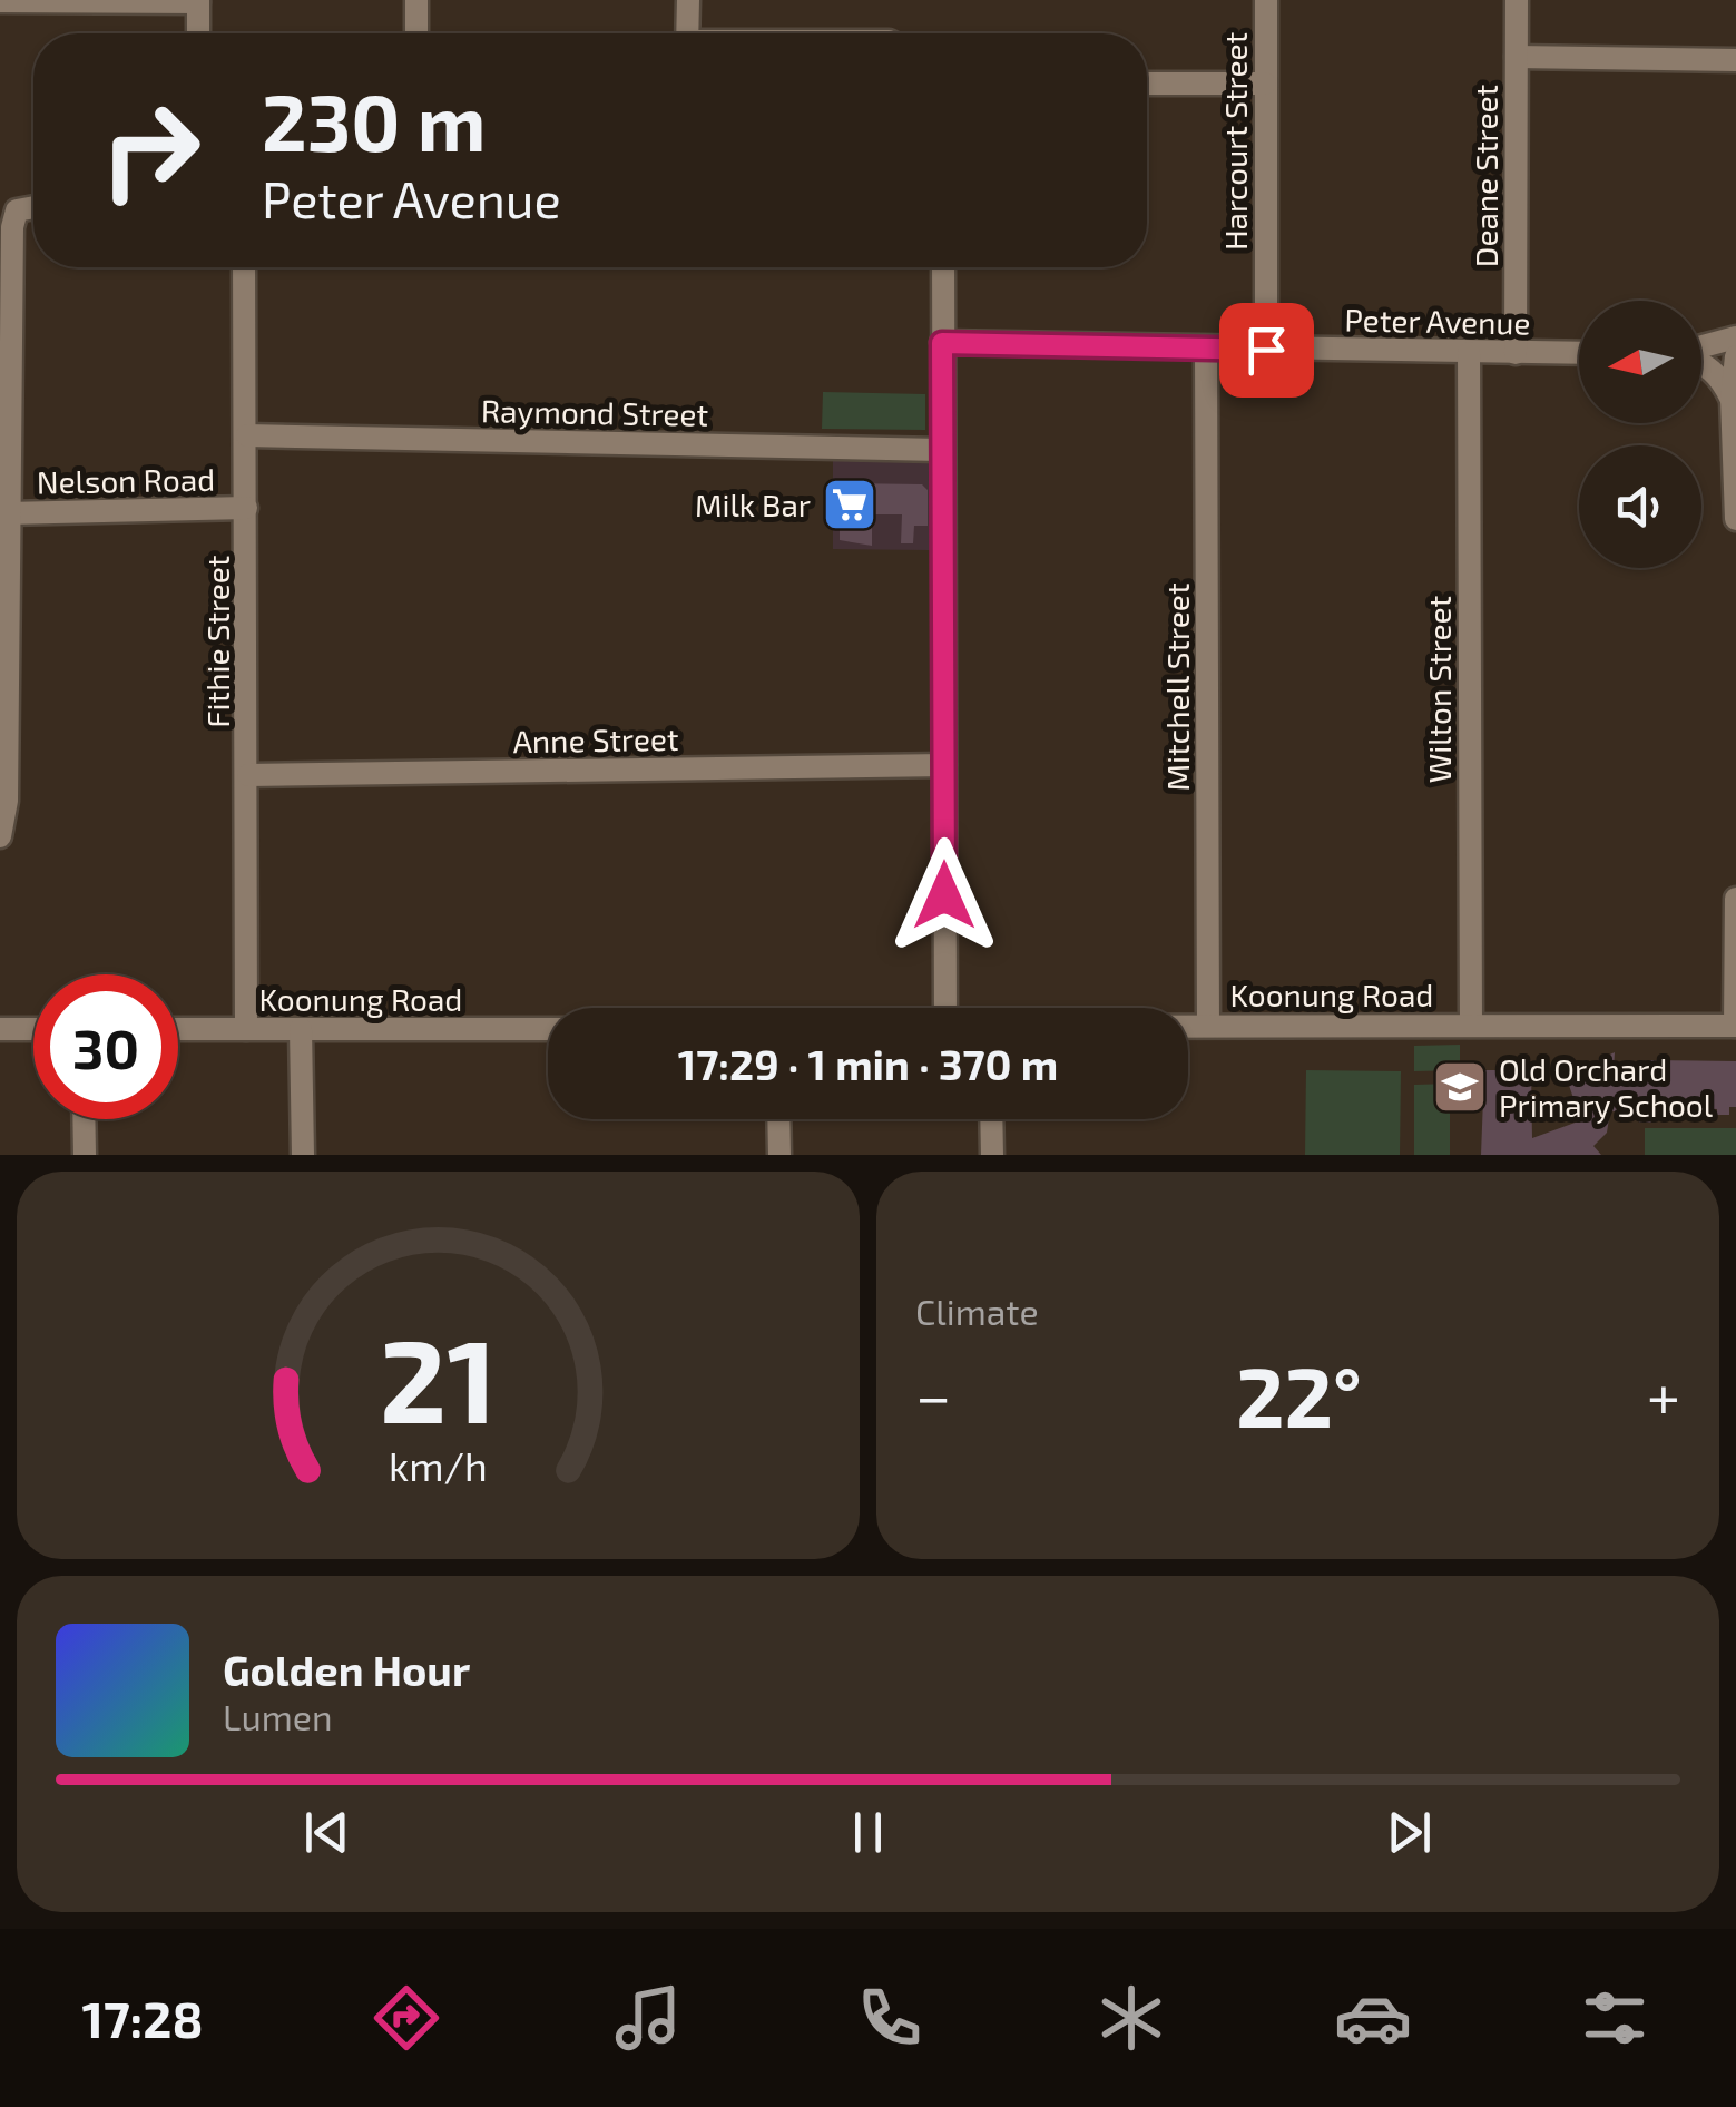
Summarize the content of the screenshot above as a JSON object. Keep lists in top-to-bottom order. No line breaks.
{"streets":{"street":["Harcourt Street","Deane Street","Peter Avenue","Raymond Street","Nelson Road","Fithie Street","Mitchell Street","Wilton Street","Anne Street","Koonung Road"]},"crossings":[["Harcourt Street","Peter Avenue"],["Deane Street","Peter Avenue"],["Peter Avenue","Mitchell Street"],["Peter Avenue","Wilton Street"],["Raymond Street","Fithie Street"],["Nelson Road","Fithie Street"],["Fithie Street","Anne Street"],["Fithie Street","Koonung Road"],["Mitchell Street","Koonung Road"],["Wilton Street","Koonung Road"]],"places":{"supermarket":["Milk Bar"],"school or university":["Old Orchard Primary School"]},"north":"left","page":{"turn":["230 m","Peter Avenue"],"limit":"30","trip":"17:29 · 1 min · 370 m","tile":"Climate","heat":["−","22°","+"],"song":["Golden Hour","Lumen"],"tabs":"17:28","gauge":["21","km/h"]}}
